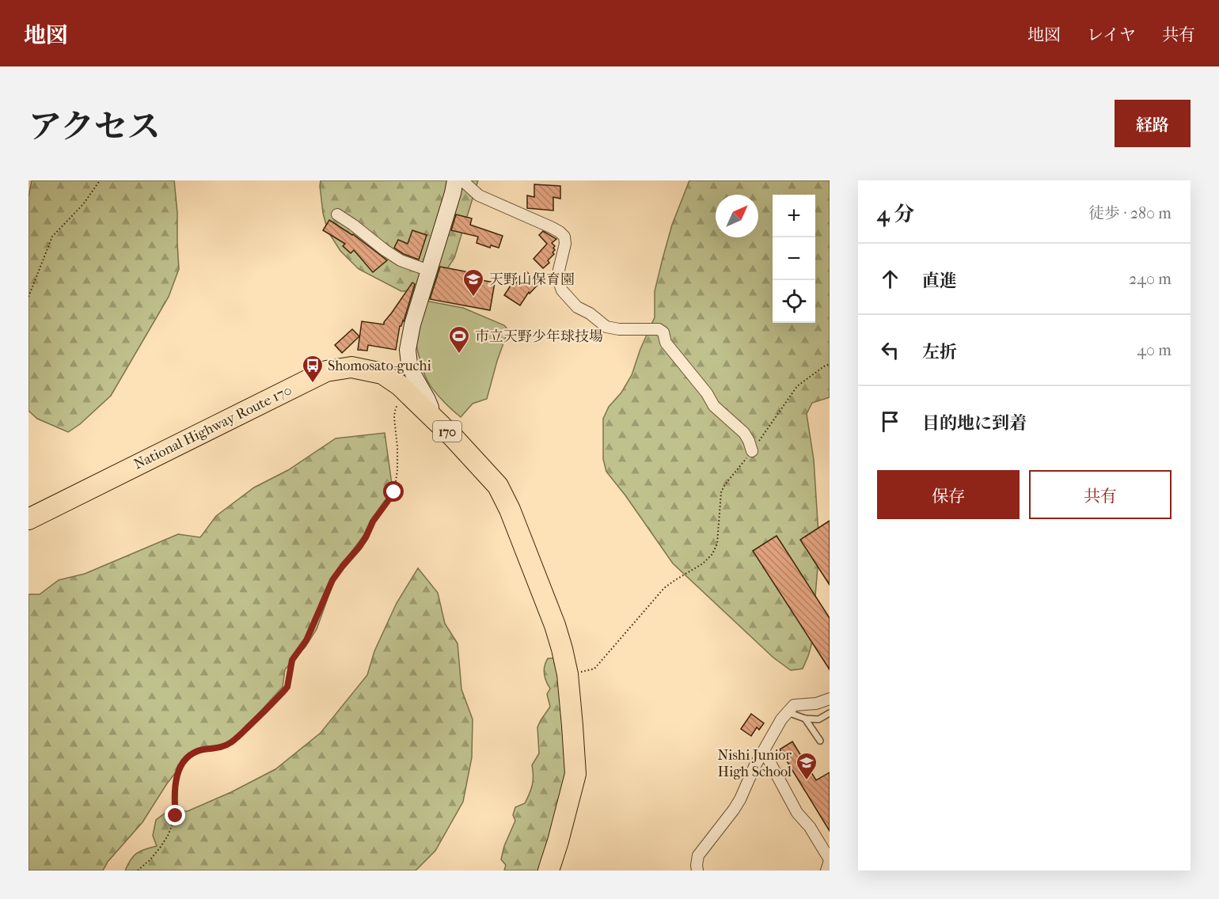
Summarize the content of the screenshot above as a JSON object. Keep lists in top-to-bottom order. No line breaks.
{"streets":{"highway":["National Highway Route 170","170"]},"places":{"school or university":["天野山保育園","Nishi Junior High School"],"sports":["市立天野少年球技場"],"bus stop":["Shomosato-guchi"]},"north":"top right","page":{"header":"地図","nav":["地図","レイヤ","共有"],"title":"アクセス","buttons":["経路",["保存","共有"]],"heading":["4 分","徒歩 · 280 m"],"map_buttons":["+","−"],"list":[["直進","240 m"],["左折","40 m"],"目的地に到着"]}}
